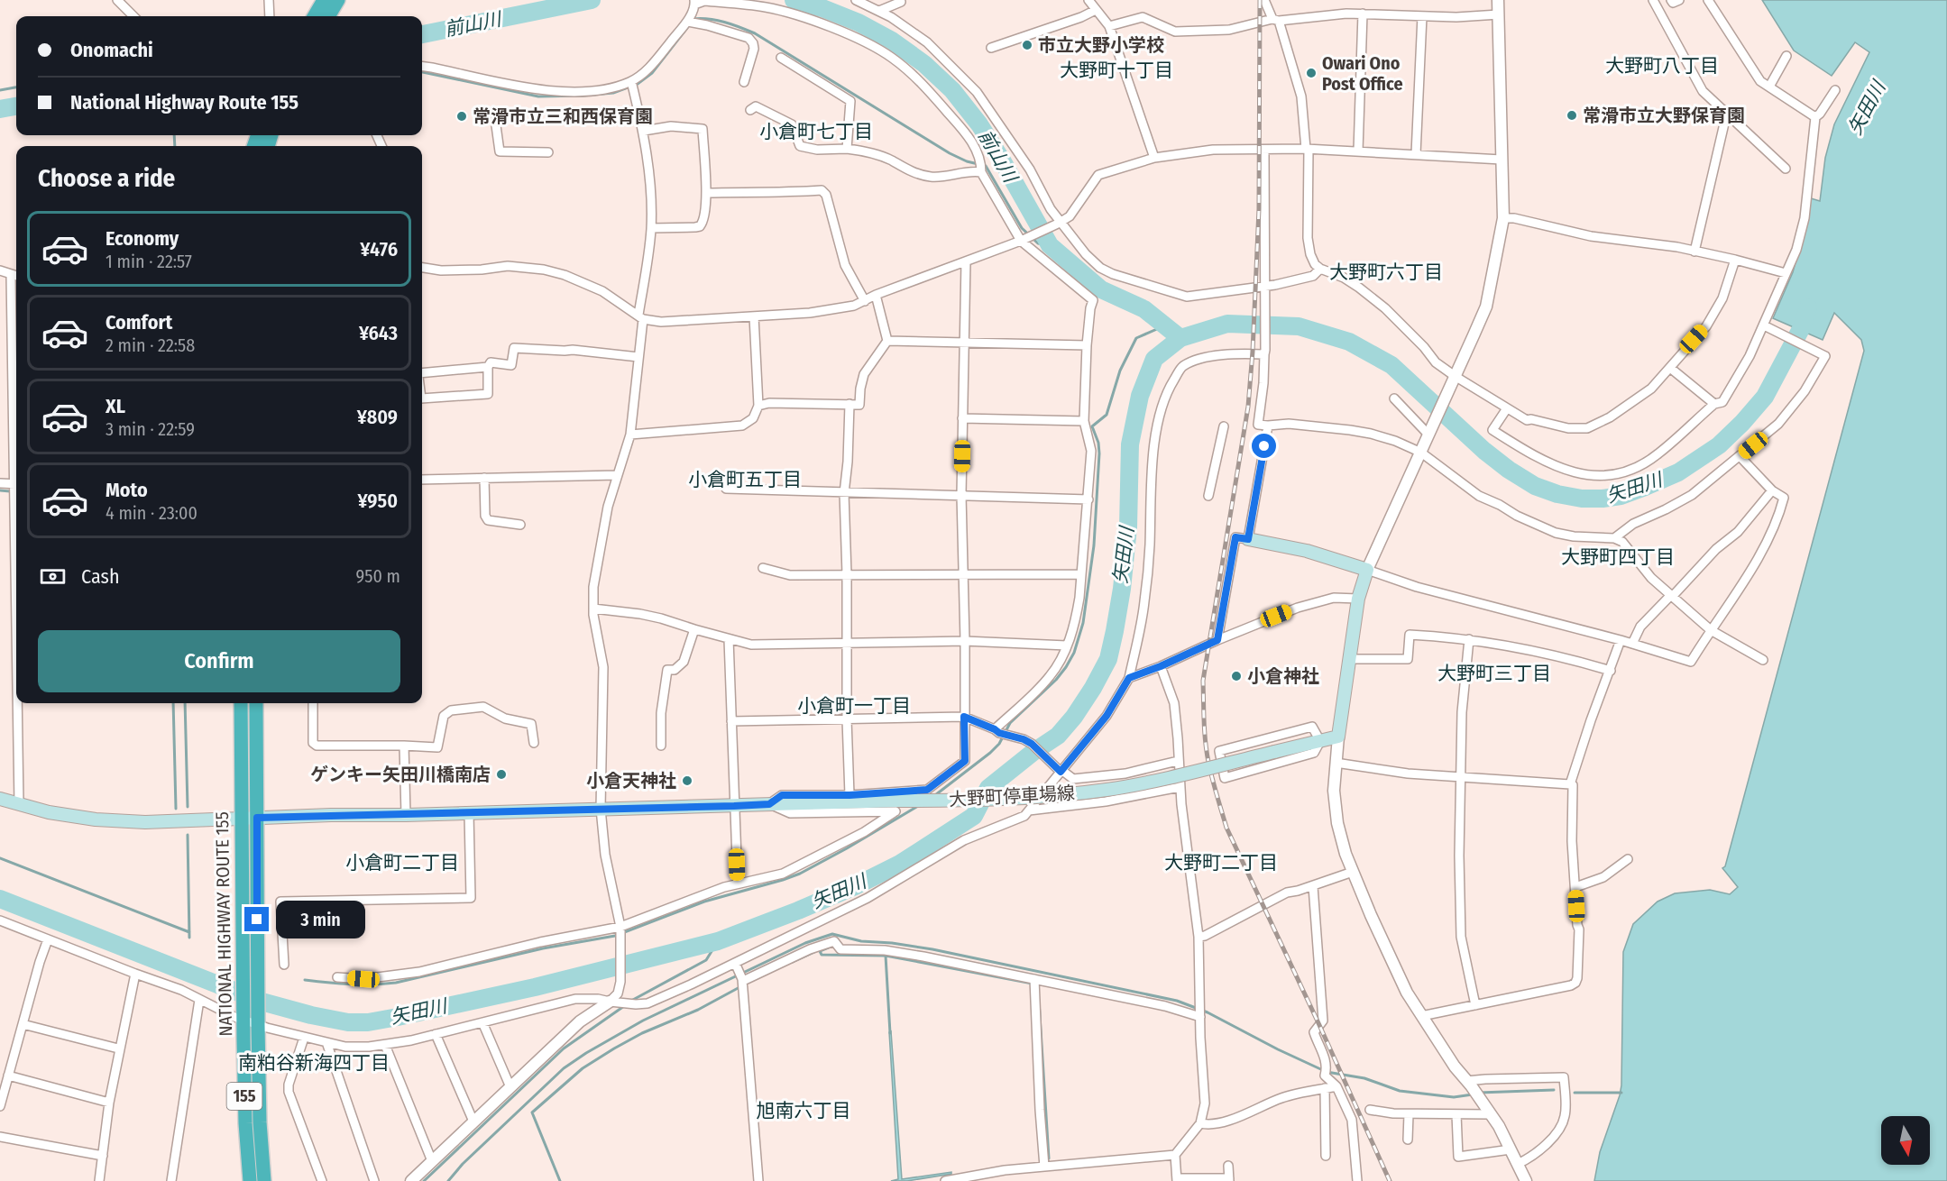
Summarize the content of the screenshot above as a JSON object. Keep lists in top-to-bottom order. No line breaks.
{"streets":{"highway":["NATIONAL HIGHWAY ROUTE 155","155"],"main road":["大野町停車場線"]},"crossings":[["大野町停車場線","NATIONAL HIGHWAY ROUTE 155"]],"districts":["大野町八丁目","大野町十丁目","小倉町七丁目","大野町六丁目","小倉町五丁目","大野町四丁目","大野町三丁目","小倉町一丁目","小倉町二丁目","大野町二丁目","南粕谷新海四丁目","旭南六丁目"],"water":["前山川","矢田川"],"places":["市立大野小学校","Owari Ono Post Office","常滑市立大野保育園","常滑市立三和西保育園","小倉神社","ゲンキー矢田川橋南店","小倉天神社"],"north":"bottom","page":{"banner":["Onomachi","National Highway Route 155"],"heading":"Choose a ride","list":[{"name":"Economy","note":"1 min · 22:57","value":"¥476"},{"name":"Comfort","note":"2 min · 22:58","value":"¥643"},{"name":"XL","note":"3 min · 22:59","value":"¥809"},{"name":"Moto","note":"4 min · 23:00","value":"¥950"}],"pay":["Cash","950 m"],"buttons":"Confirm","bubble":"3 min"}}
